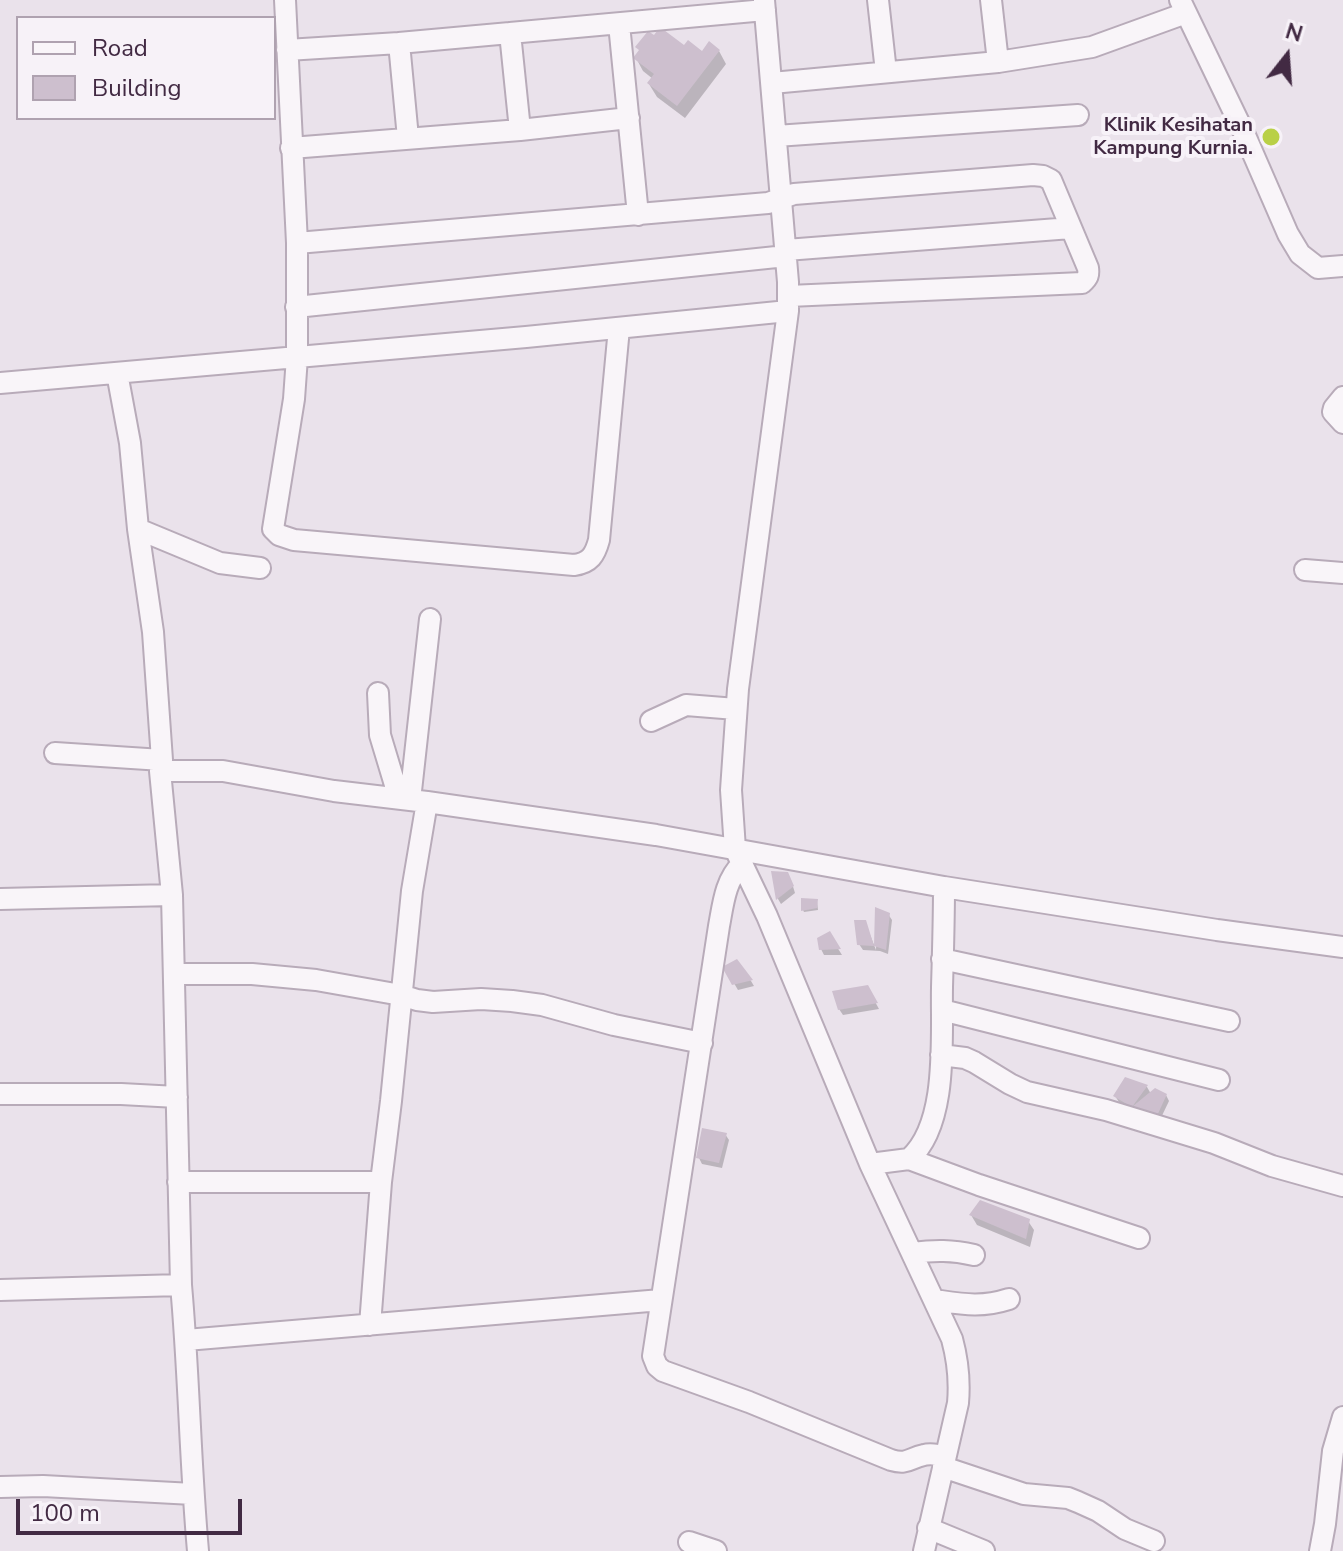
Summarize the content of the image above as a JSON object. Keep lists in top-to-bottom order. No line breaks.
{"places":["Klinik Kesihatan Kampung Kurnia."],"legend":["Road","Building"],"scale_bar":"100 m","north":"top"}
